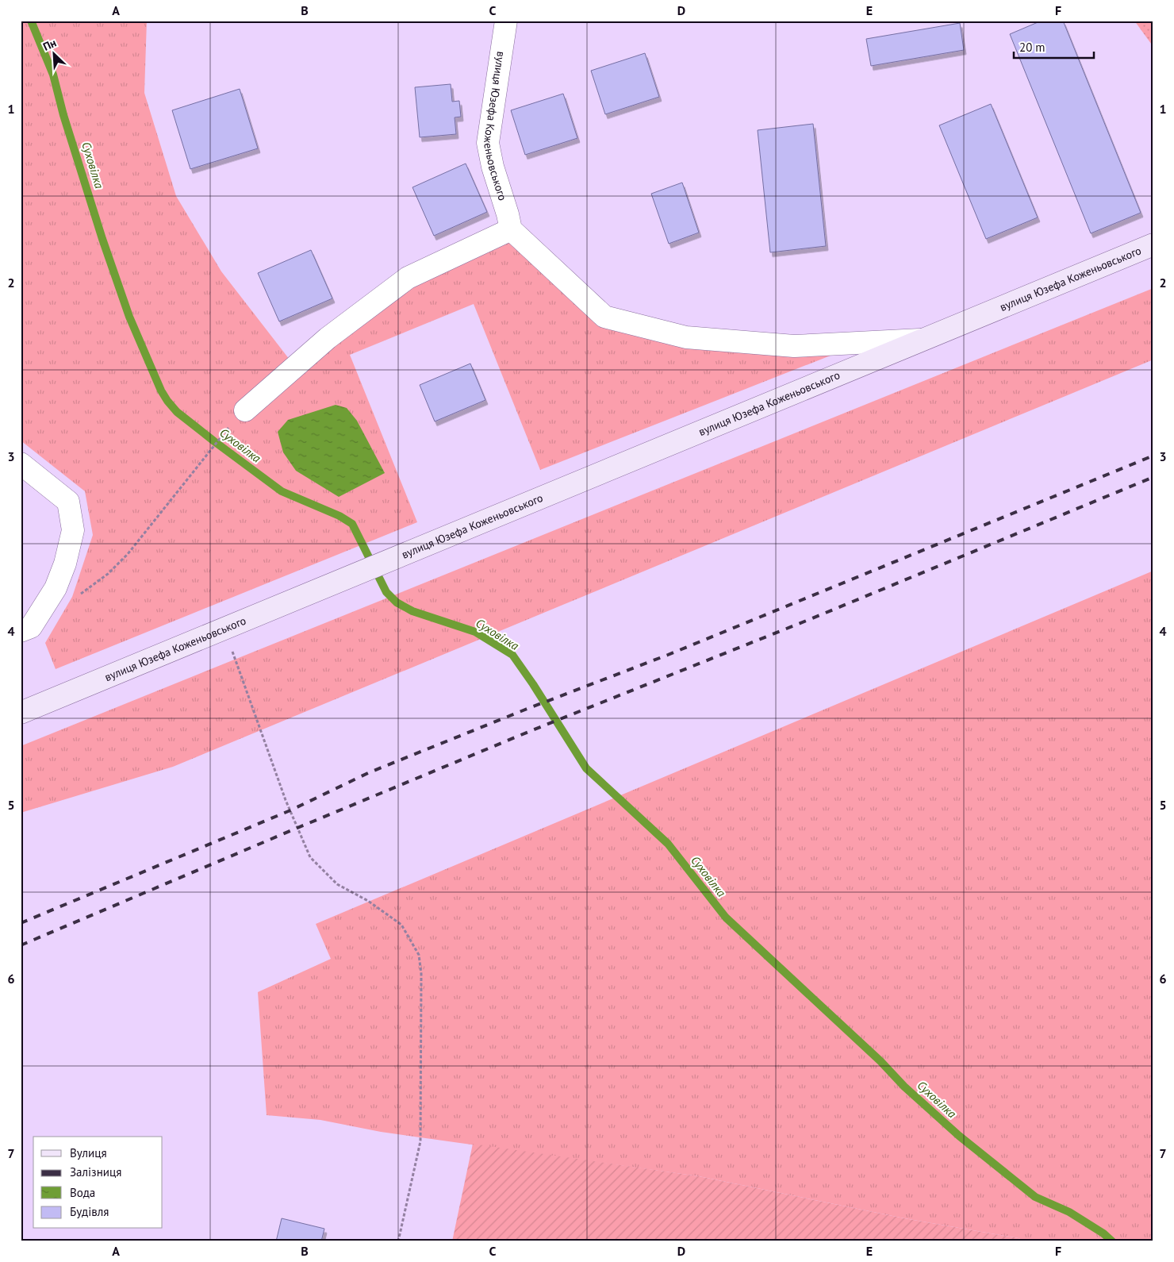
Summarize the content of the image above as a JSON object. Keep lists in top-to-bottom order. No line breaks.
{"streets":{"main road":["вулиця Юзефа Коженьовського"]},"water":["Суховілка"],"legend":["Вулиця","Залізниця","Вода","Будівля"],"scale_bar":"20 m","north":"top left","grid":{"columns":["A","B","C","D","E","F"],"rows":["1","2","3","4","5","6","7"]}}
